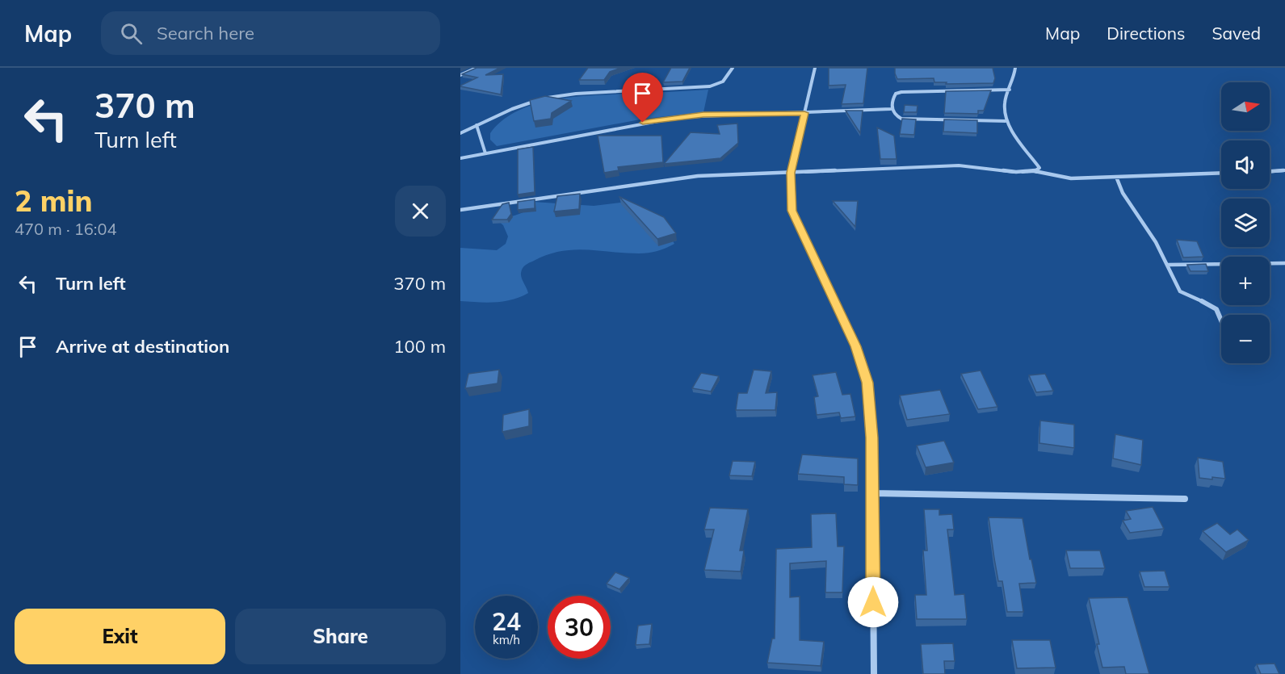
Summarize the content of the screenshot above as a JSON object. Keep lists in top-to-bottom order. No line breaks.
{"north":"right","page":{"header":"Map","search":"Search here","nav":["Map","Directions","Saved"],"turn":["370 m","Turn left"],"map_buttons":["+","−"],"heading":["2 min","470 m · 16:04"],"list":[{"name":"Turn left","value":"370 m"},{"name":"Arrive at destination","value":"100 m"}],"speed":"24 km/h","limit":"30","buttons":["Exit","Share"]}}
